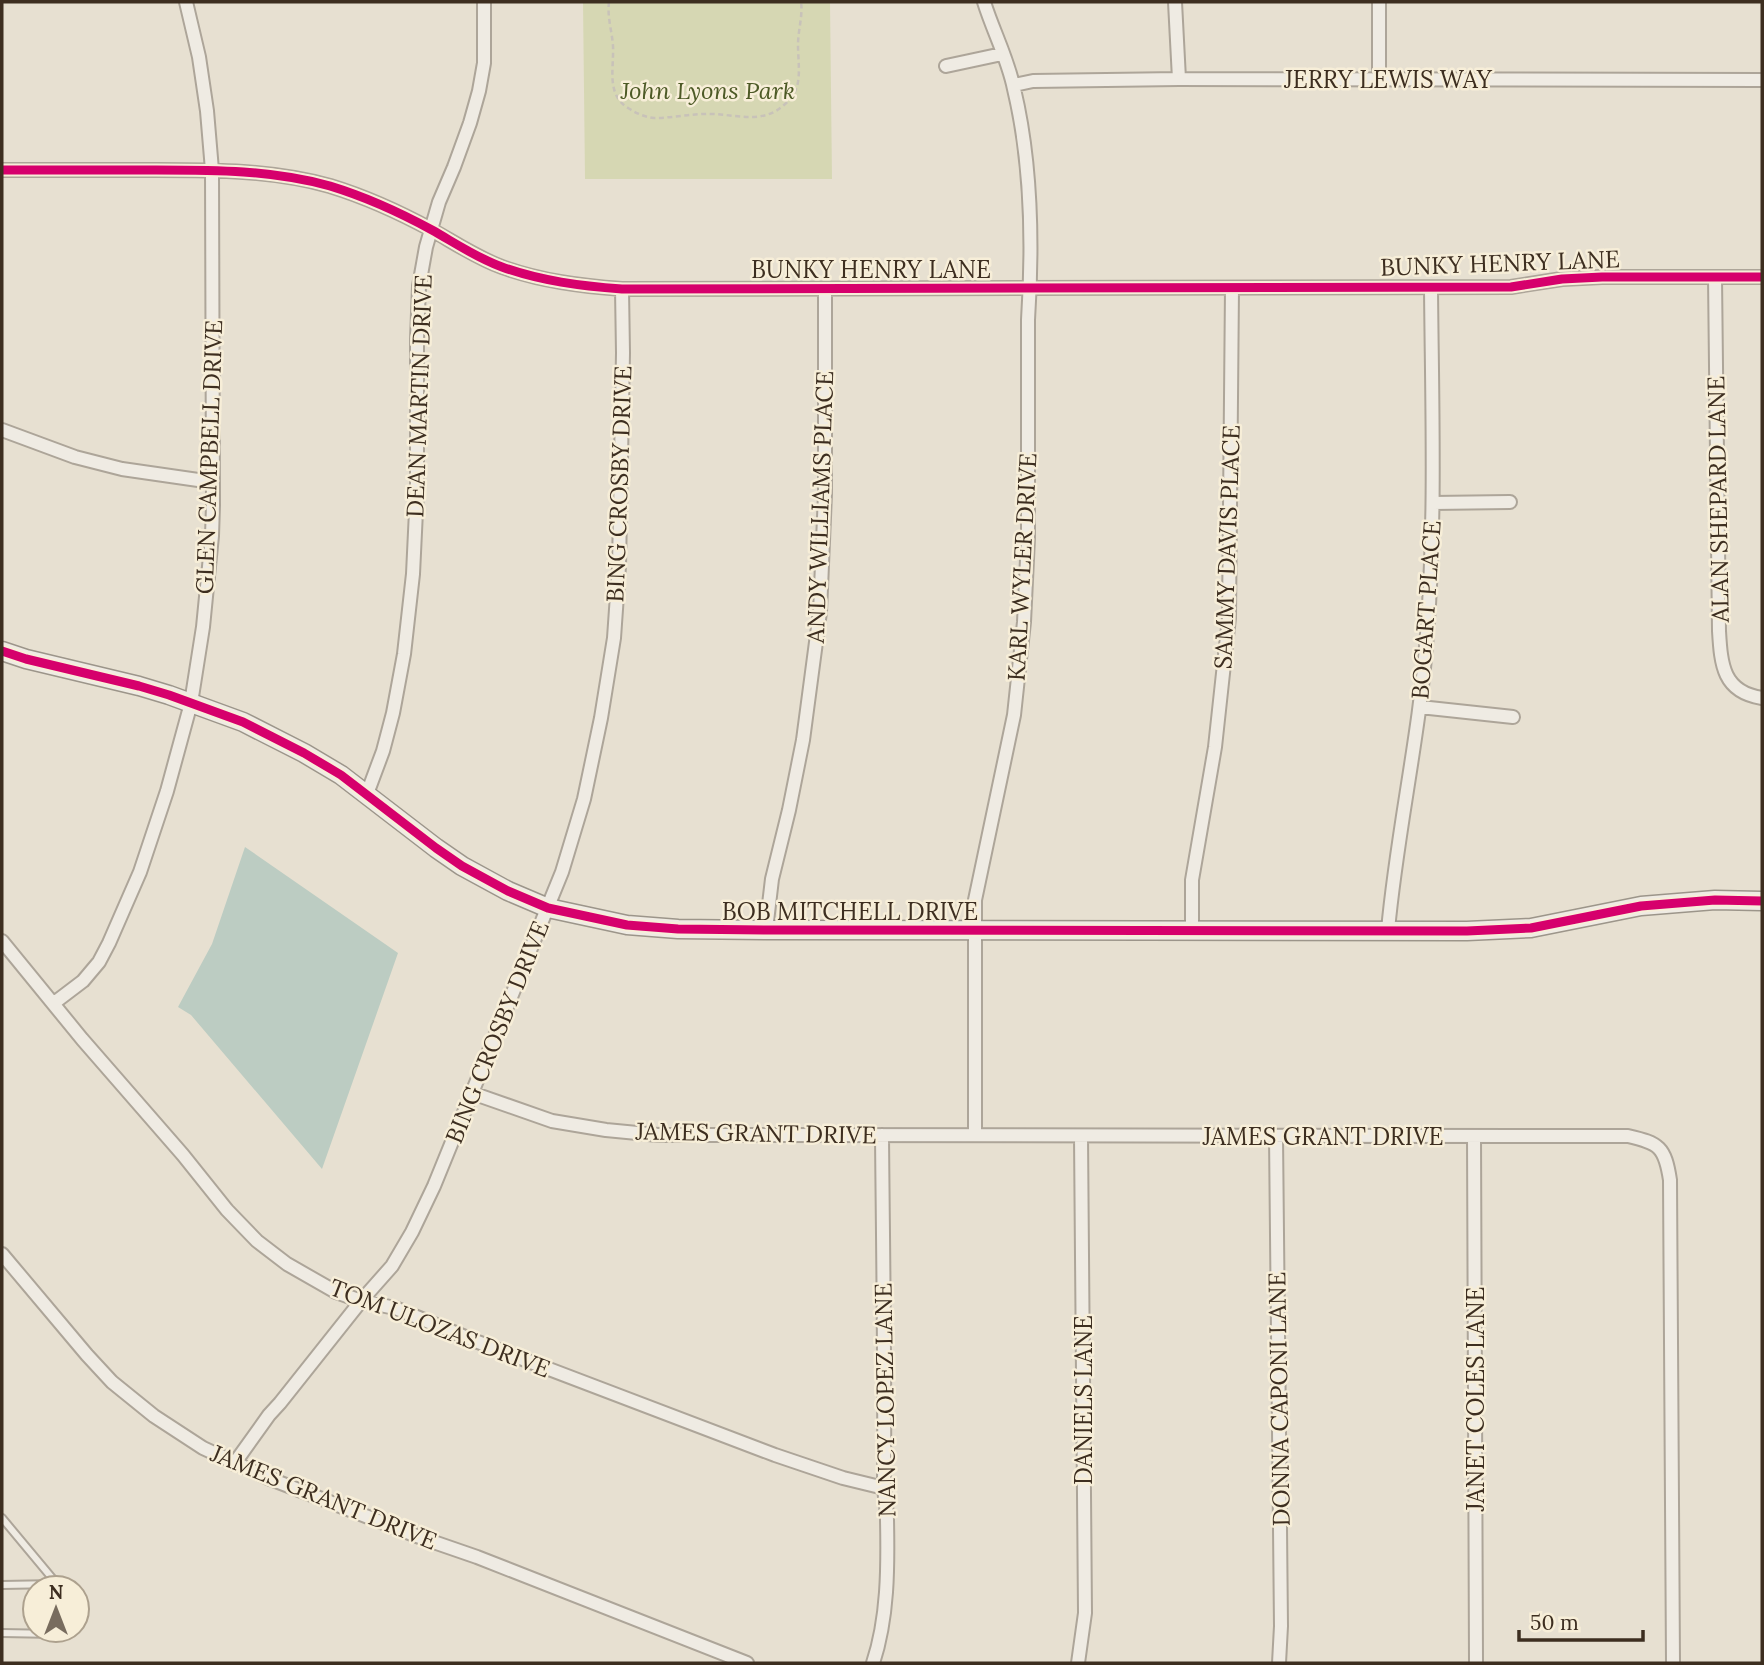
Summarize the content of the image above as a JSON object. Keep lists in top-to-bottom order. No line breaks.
{"streets":{"street":["JERRY LEWIS WAY","BUNKY HENRY LANE","DEAN MARTIN DRIVE","GLEN CAMPBELL DRIVE","BING CROSBY DRIVE","ALAN SHEPARD LANE","ANDY WILLIAMS PLACE","SAMMY DAVIS PLACE","KARL WYLER DRIVE","BOGART PLACE","BOB MITCHELL DRIVE","JAMES GRANT DRIVE","TOM ULOZAS DRIVE","DONNA CAPONI LANE","JANET COLES LANE","NANCY LOPEZ LANE","DANIELS LANE"]},"crossings":[["JERRY LEWIS WAY","KARL WYLER DRIVE"],["BUNKY HENRY LANE","DEAN MARTIN DRIVE"],["BUNKY HENRY LANE","GLEN CAMPBELL DRIVE"],["BUNKY HENRY LANE","BING CROSBY DRIVE"],["BUNKY HENRY LANE","ALAN SHEPARD LANE"],["BUNKY HENRY LANE","ANDY WILLIAMS PLACE"],["BUNKY HENRY LANE","SAMMY DAVIS PLACE"],["BUNKY HENRY LANE","KARL WYLER DRIVE"],["BUNKY HENRY LANE","BOGART PLACE"],["DEAN MARTIN DRIVE","BOB MITCHELL DRIVE"],["GLEN CAMPBELL DRIVE","BOB MITCHELL DRIVE"],["GLEN CAMPBELL DRIVE","TOM ULOZAS DRIVE"],["BING CROSBY DRIVE","BOB MITCHELL DRIVE"],["BING CROSBY DRIVE","JAMES GRANT DRIVE"],["BING CROSBY DRIVE","TOM ULOZAS DRIVE"],["ANDY WILLIAMS PLACE","BOB MITCHELL DRIVE"],["SAMMY DAVIS PLACE","BOB MITCHELL DRIVE"],["KARL WYLER DRIVE","BOB MITCHELL DRIVE"],["KARL WYLER DRIVE","JAMES GRANT DRIVE"],["BOGART PLACE","BOB MITCHELL DRIVE"],["JAMES GRANT DRIVE","DONNA CAPONI LANE"],["JAMES GRANT DRIVE","JANET COLES LANE"],["JAMES GRANT DRIVE","NANCY LOPEZ LANE"],["JAMES GRANT DRIVE","DANIELS LANE"],["TOM ULOZAS DRIVE","NANCY LOPEZ LANE"]],"parks":["John Lyons Park"],"scale_bar":"50 m","north":"top"}
